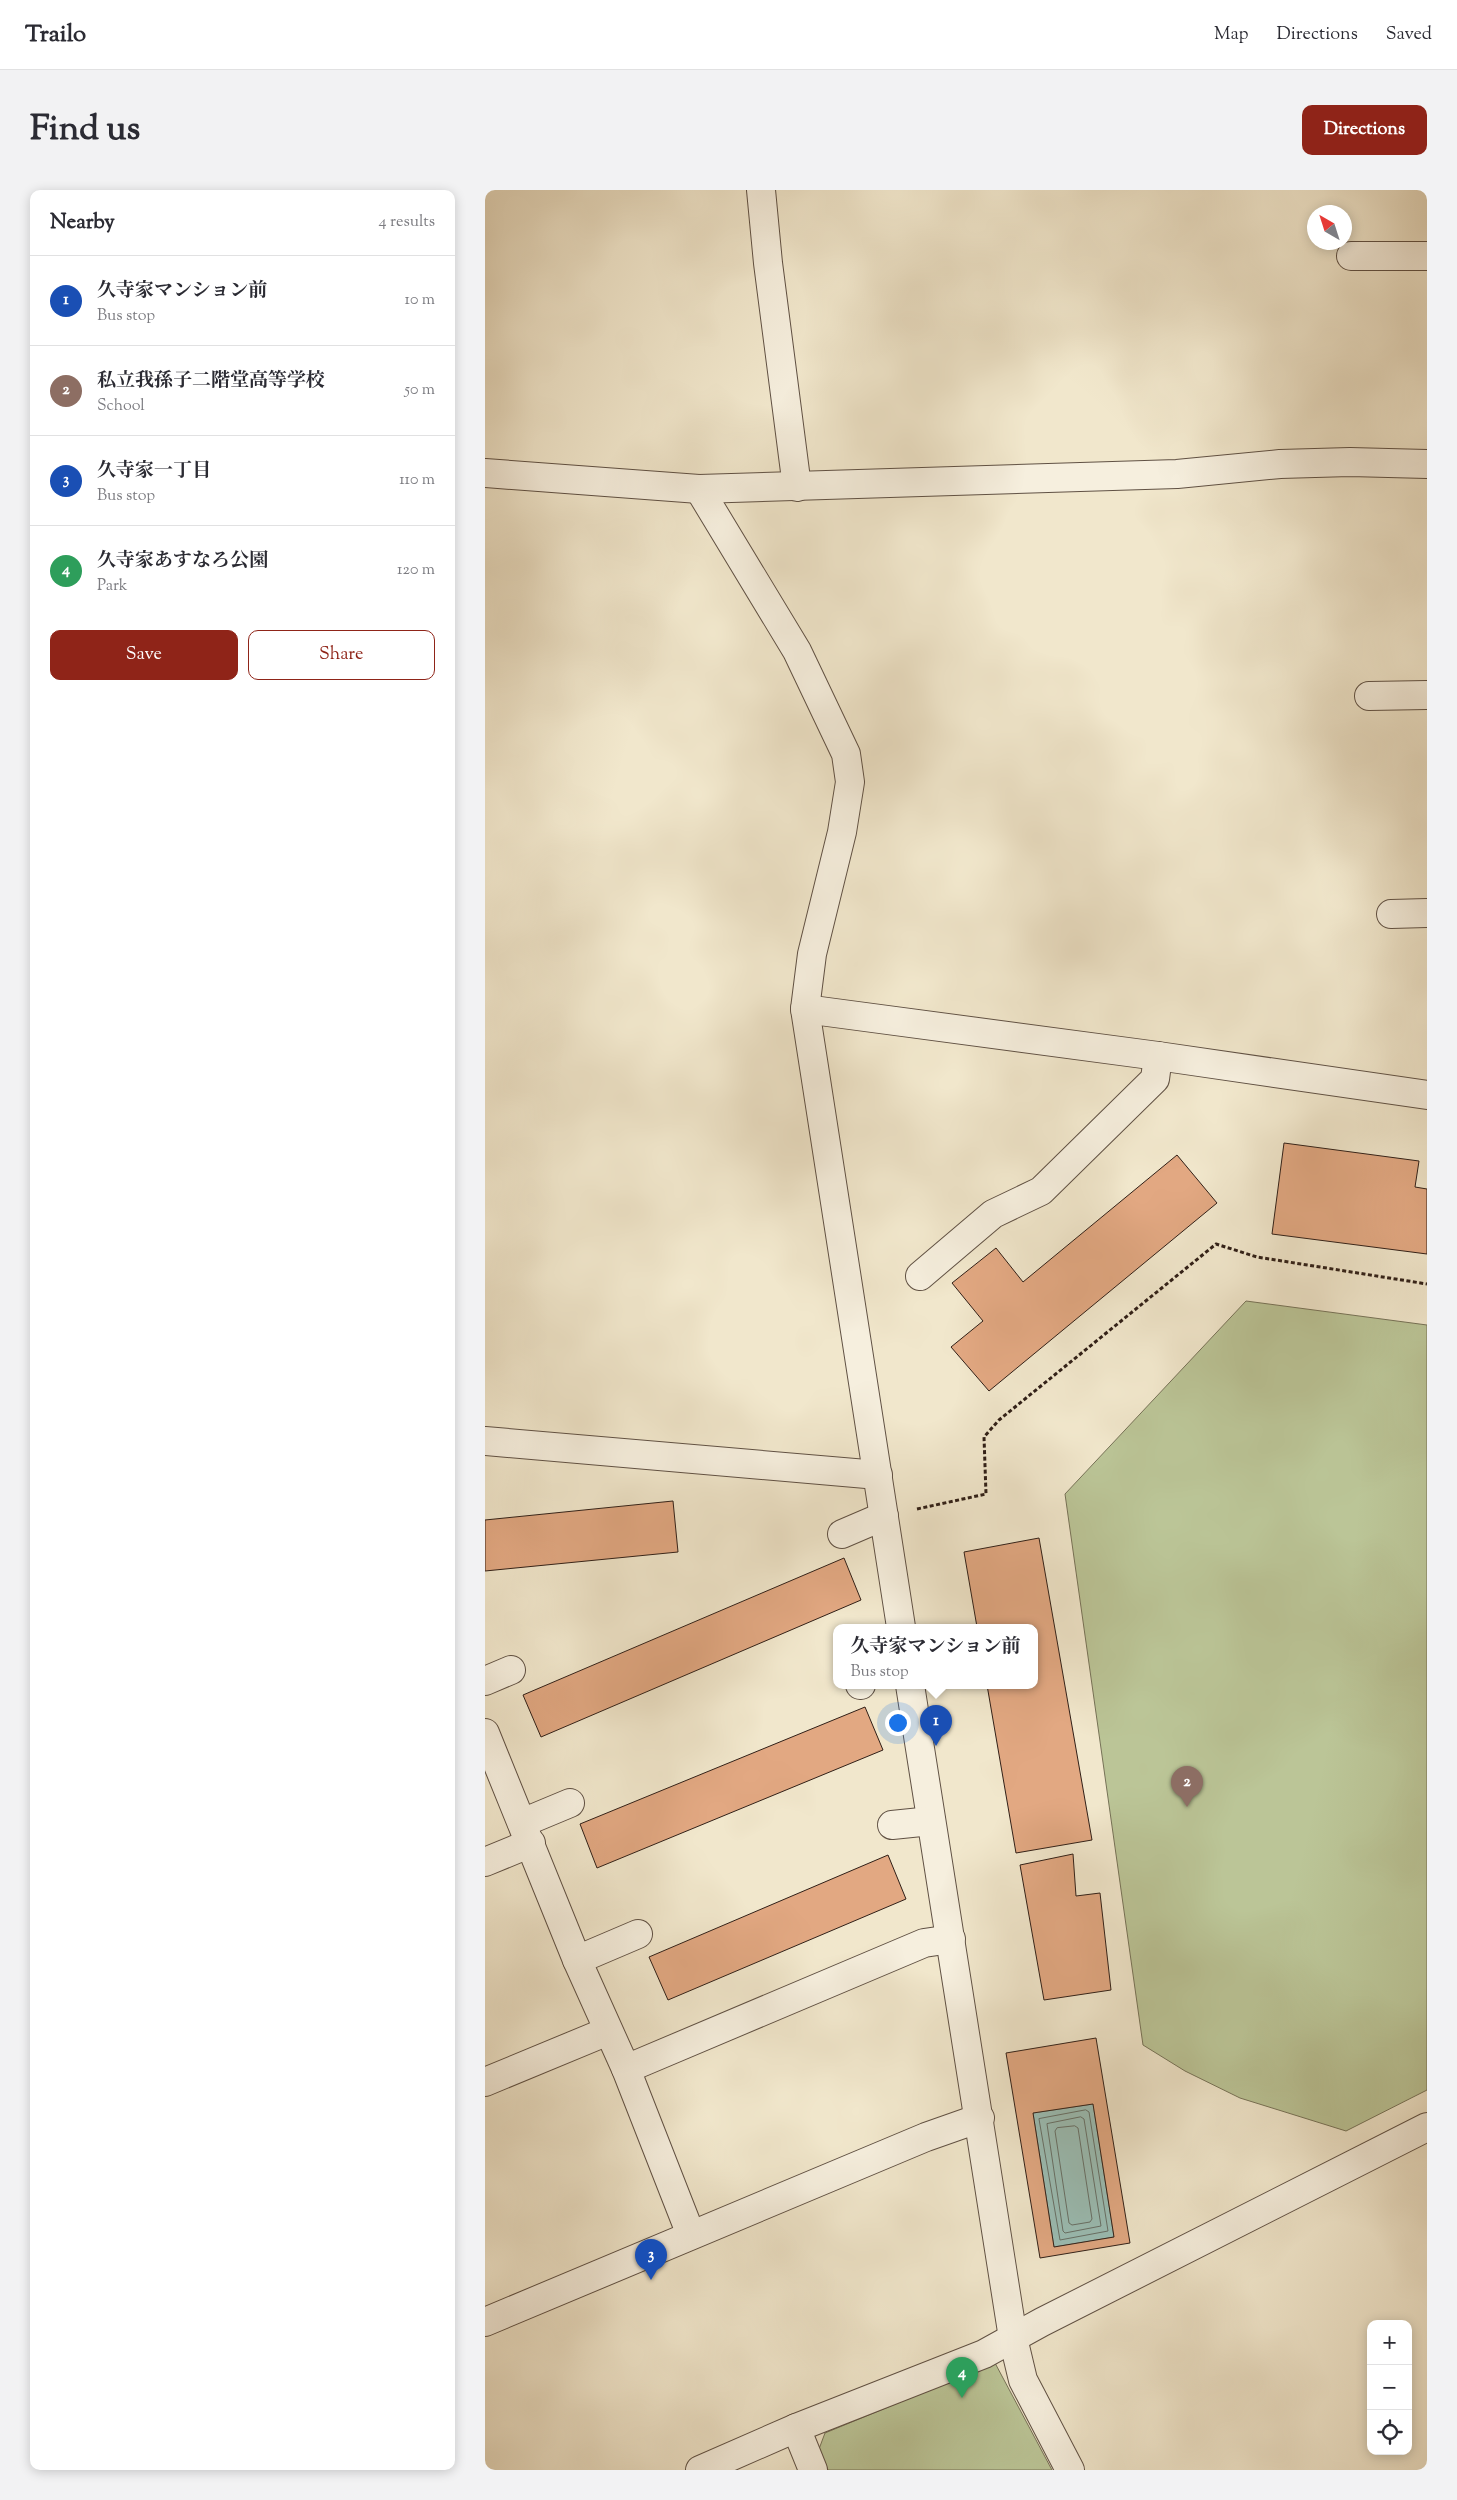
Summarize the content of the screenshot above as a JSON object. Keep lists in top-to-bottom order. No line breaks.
{"north":"top left","page":{"header":"Trailo","nav":["Map","Directions","Saved"],"title":"Find us","buttons":["Directions",["Save","Share"]],"heading":["Nearby","4 results"],"list":[{"mark":"1","name":"久寺家マンション前","note":"Bus stop","value":"10 m"},{"mark":"2","name":"私立我孫子二階堂高等学校","note":"School","value":"50 m"},{"mark":"3","name":"久寺家一丁目","note":"Bus stop","value":"110 m"},{"mark":"4","name":"久寺家あすなろ公園","note":"Park","value":"120 m"}],"popup":["久寺家マンション前","Bus stop"],"pins":["1","2","3","4"],"map_buttons":["+","−"]}}
